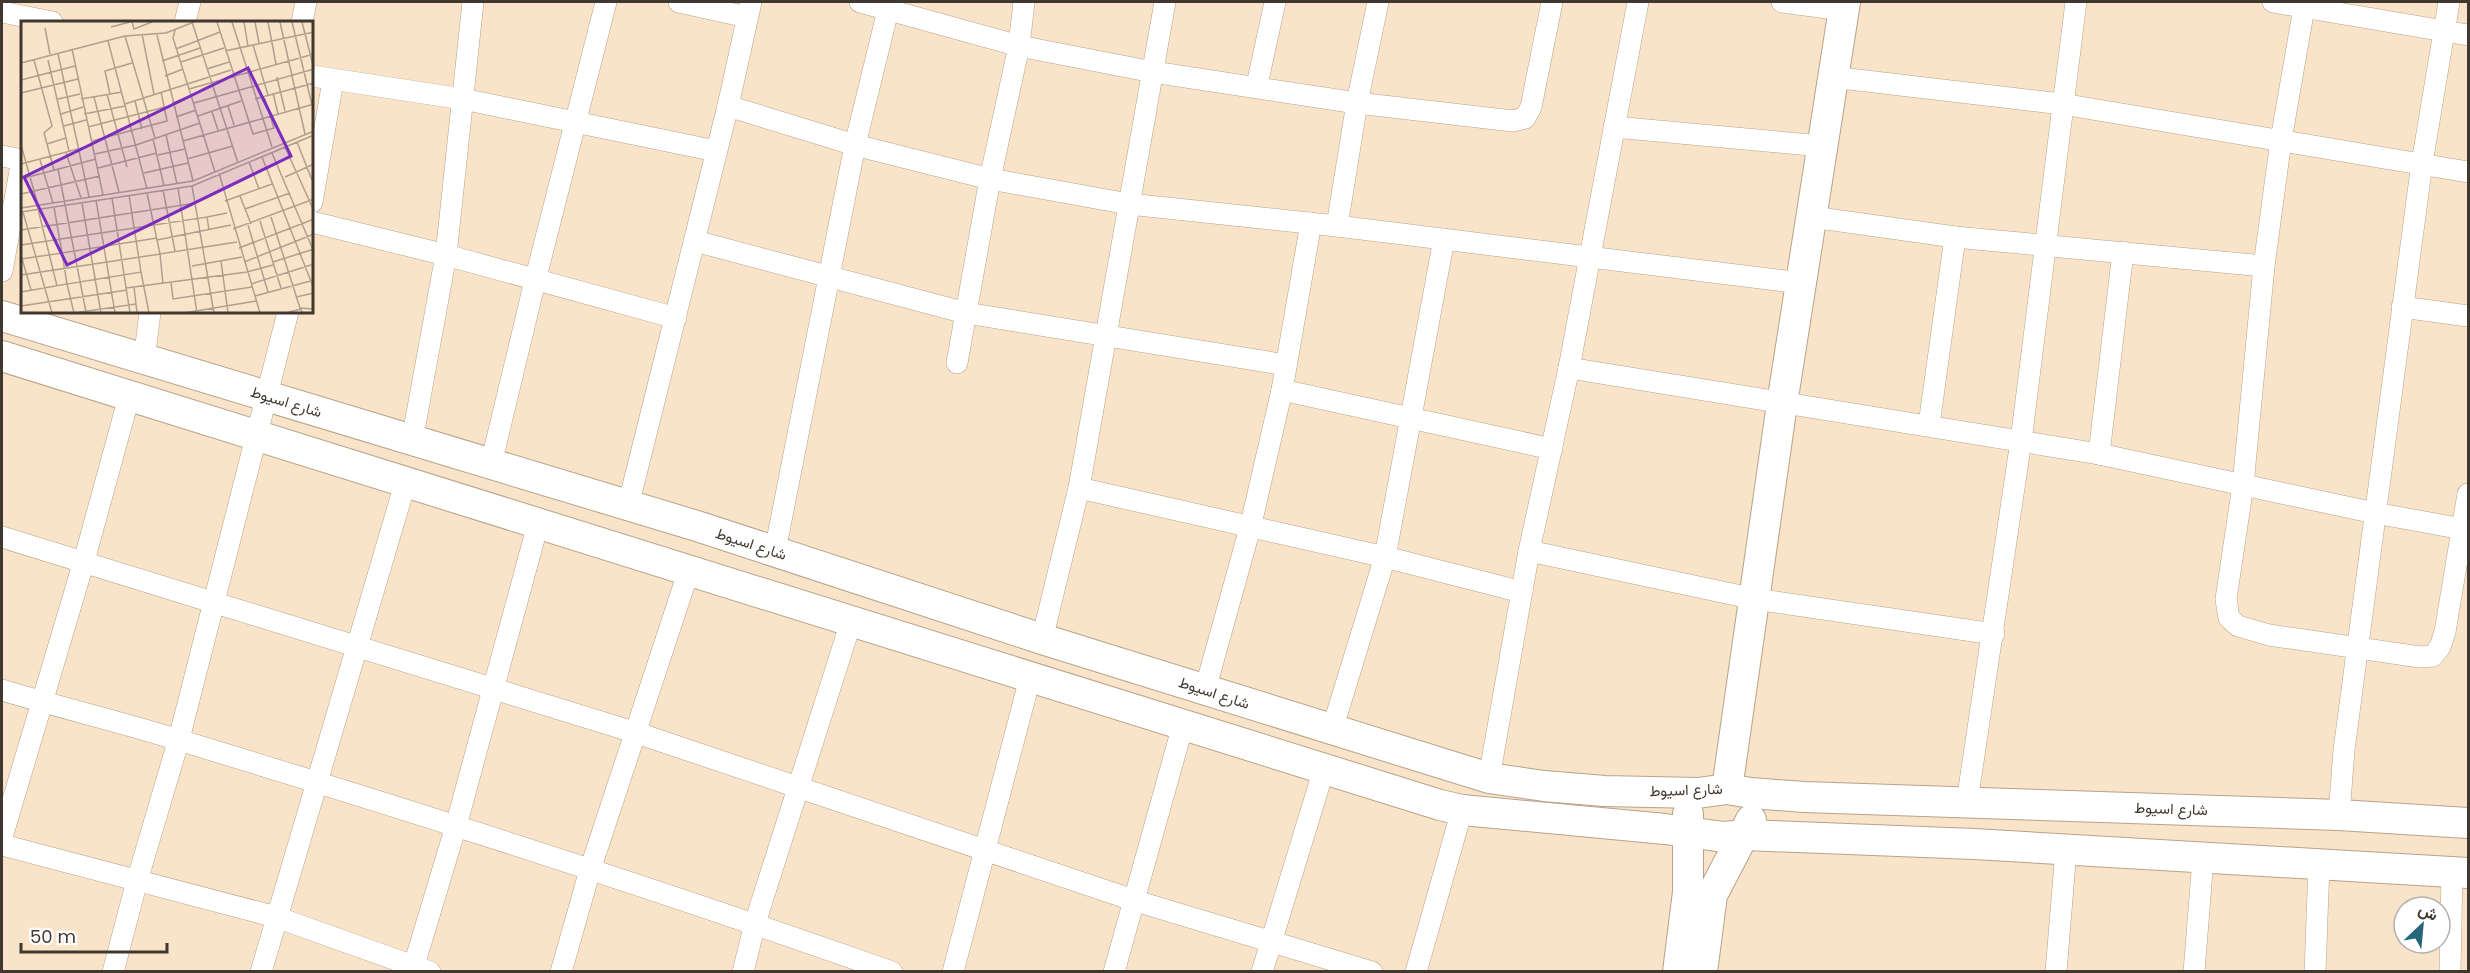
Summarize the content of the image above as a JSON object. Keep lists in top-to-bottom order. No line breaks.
{"streets":{"street":["شارع اسيوط"]},"scale_bar":"50 m","north":"top right"}
